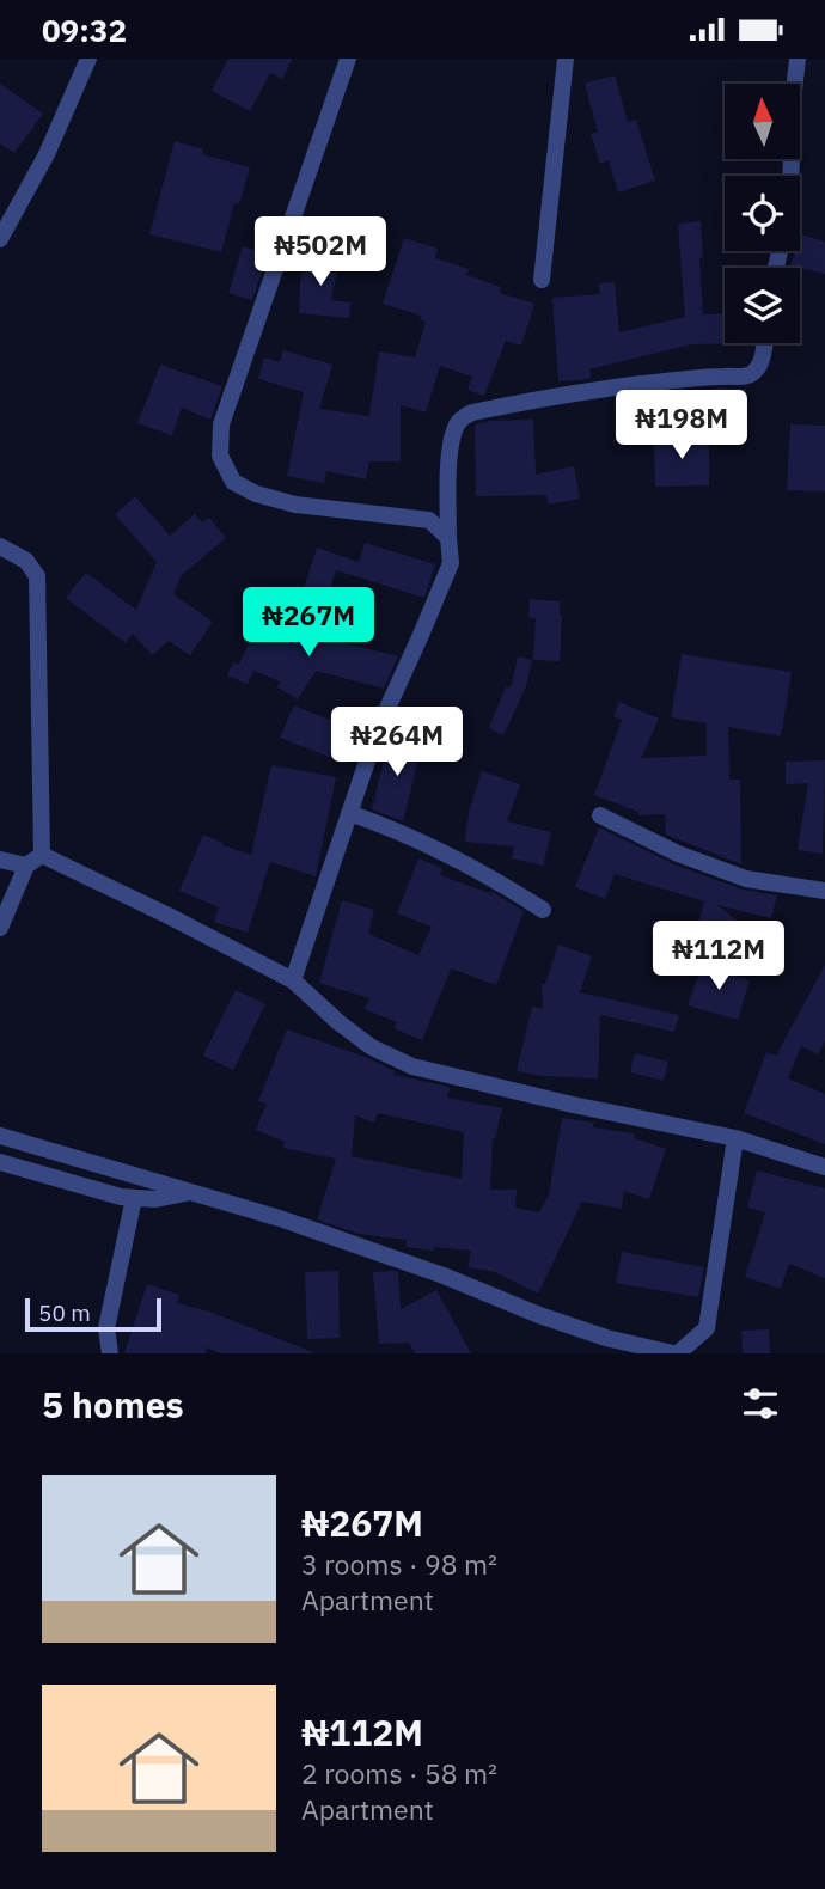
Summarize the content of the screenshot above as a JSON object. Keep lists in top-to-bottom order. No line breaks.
{"scale_bar":"50 m","north":"top","page":{"status":"09:32","price":["₦502M","₦198M","₦267M","₦264M","₦112M"],"scale":"50 m","heading":"5 homes","list":[{"name":"₦267M","note":"3 rooms · 98 m² · Apartment"},{"name":"₦112M","note":"2 rooms · 58 m² · Apartment"}]}}
